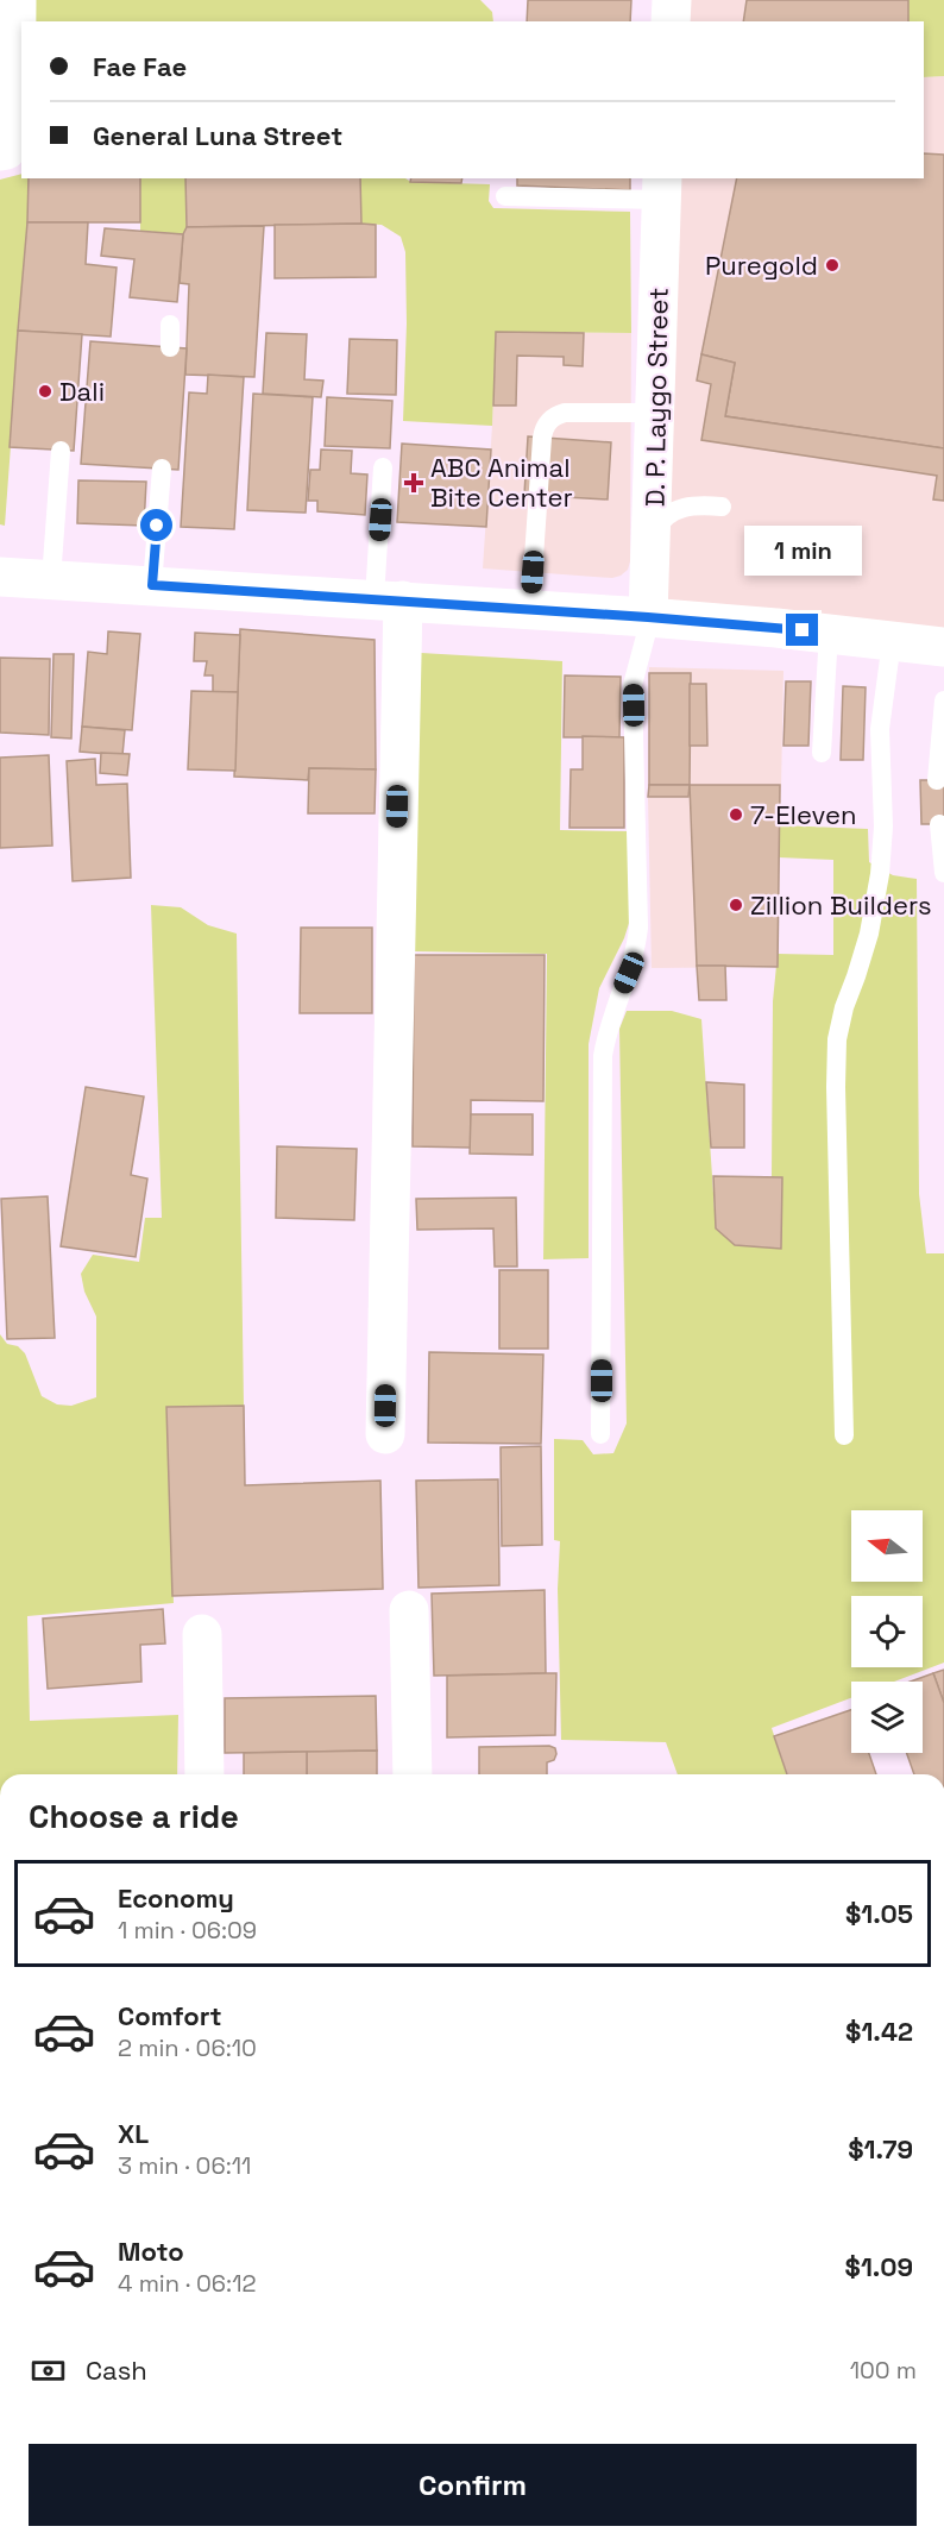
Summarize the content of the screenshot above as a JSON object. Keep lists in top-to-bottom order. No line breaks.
{"streets":{"main road":["D. P. Laygo Street"]},"places":{"other":["Puregold","Dali","7-Eleven","Zillion Builders"],"health":["ABC Animal Bite Center"]},"north":"left","page":{"banner":["Fae Fae","General Luna Street"],"bubble":"1 min","heading":"Choose a ride","list":[{"name":"Economy","note":"1 min · 06:09","value":"$1.05"},{"name":"Comfort","note":"2 min · 06:10","value":"$1.42"},{"name":"XL","note":"3 min · 06:11","value":"$1.79"},{"name":"Moto","note":"4 min · 06:12","value":"$1.09"}],"pay":["Cash","100 m"],"buttons":"Confirm"}}
